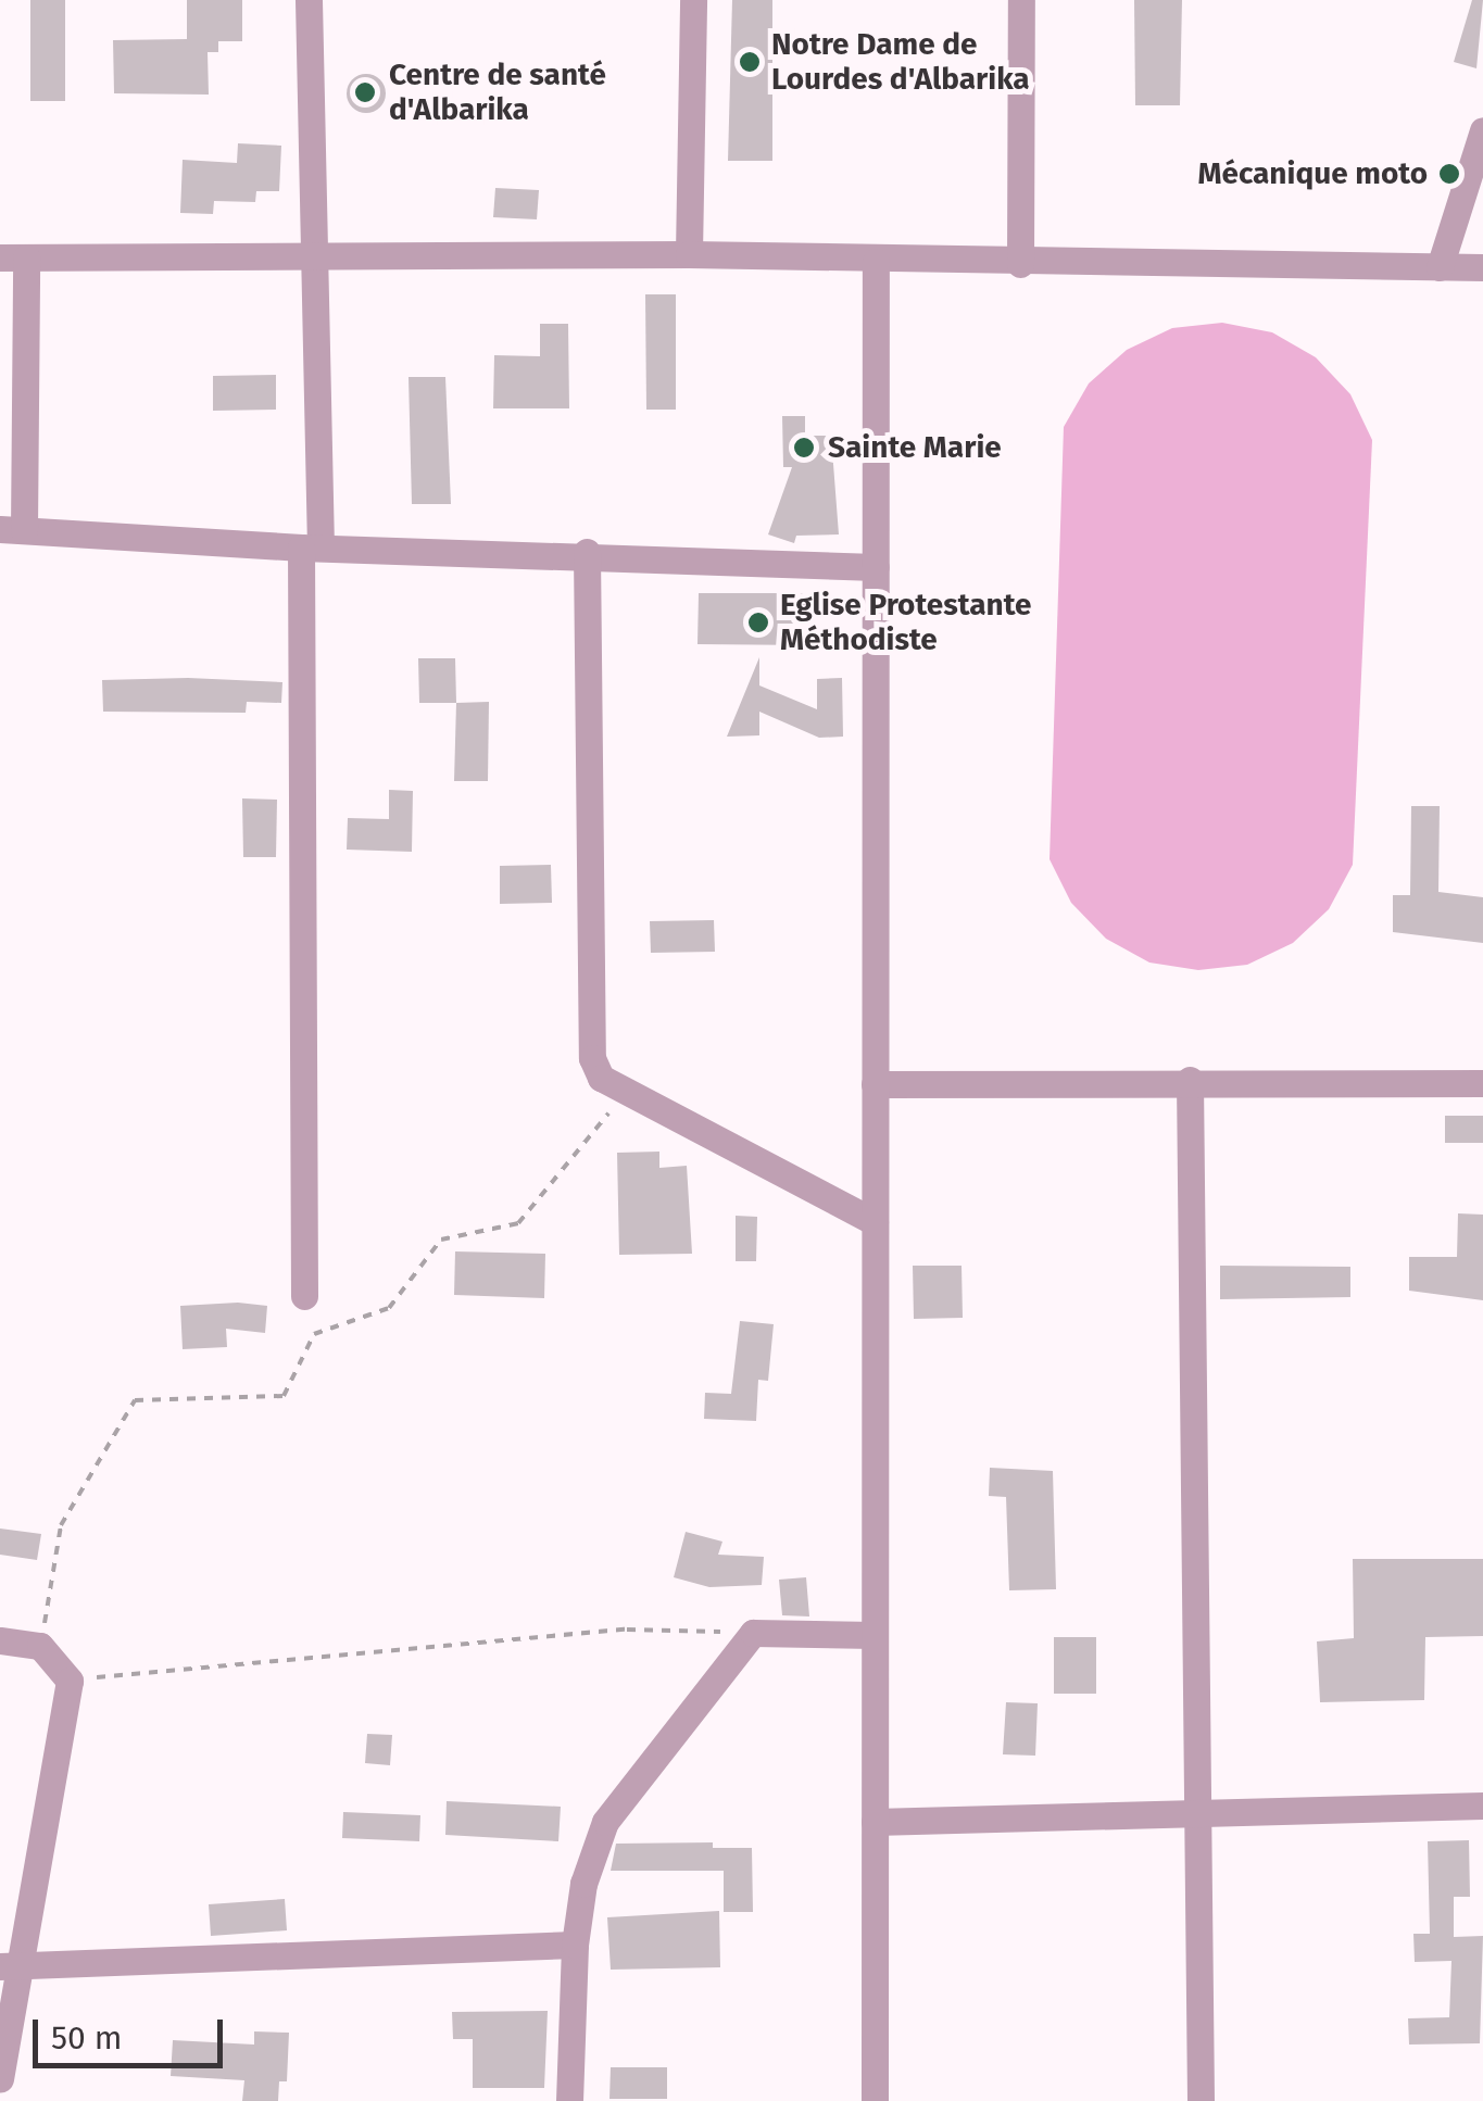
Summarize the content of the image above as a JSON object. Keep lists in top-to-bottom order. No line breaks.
{"places":["Notre Dame de Lourdes d'Albarika","Centre de santé d'Albarika","Mécanique moto","Sainte Marie","Eglise Protestante Méthodiste"],"scale_bar":"50 m"}
